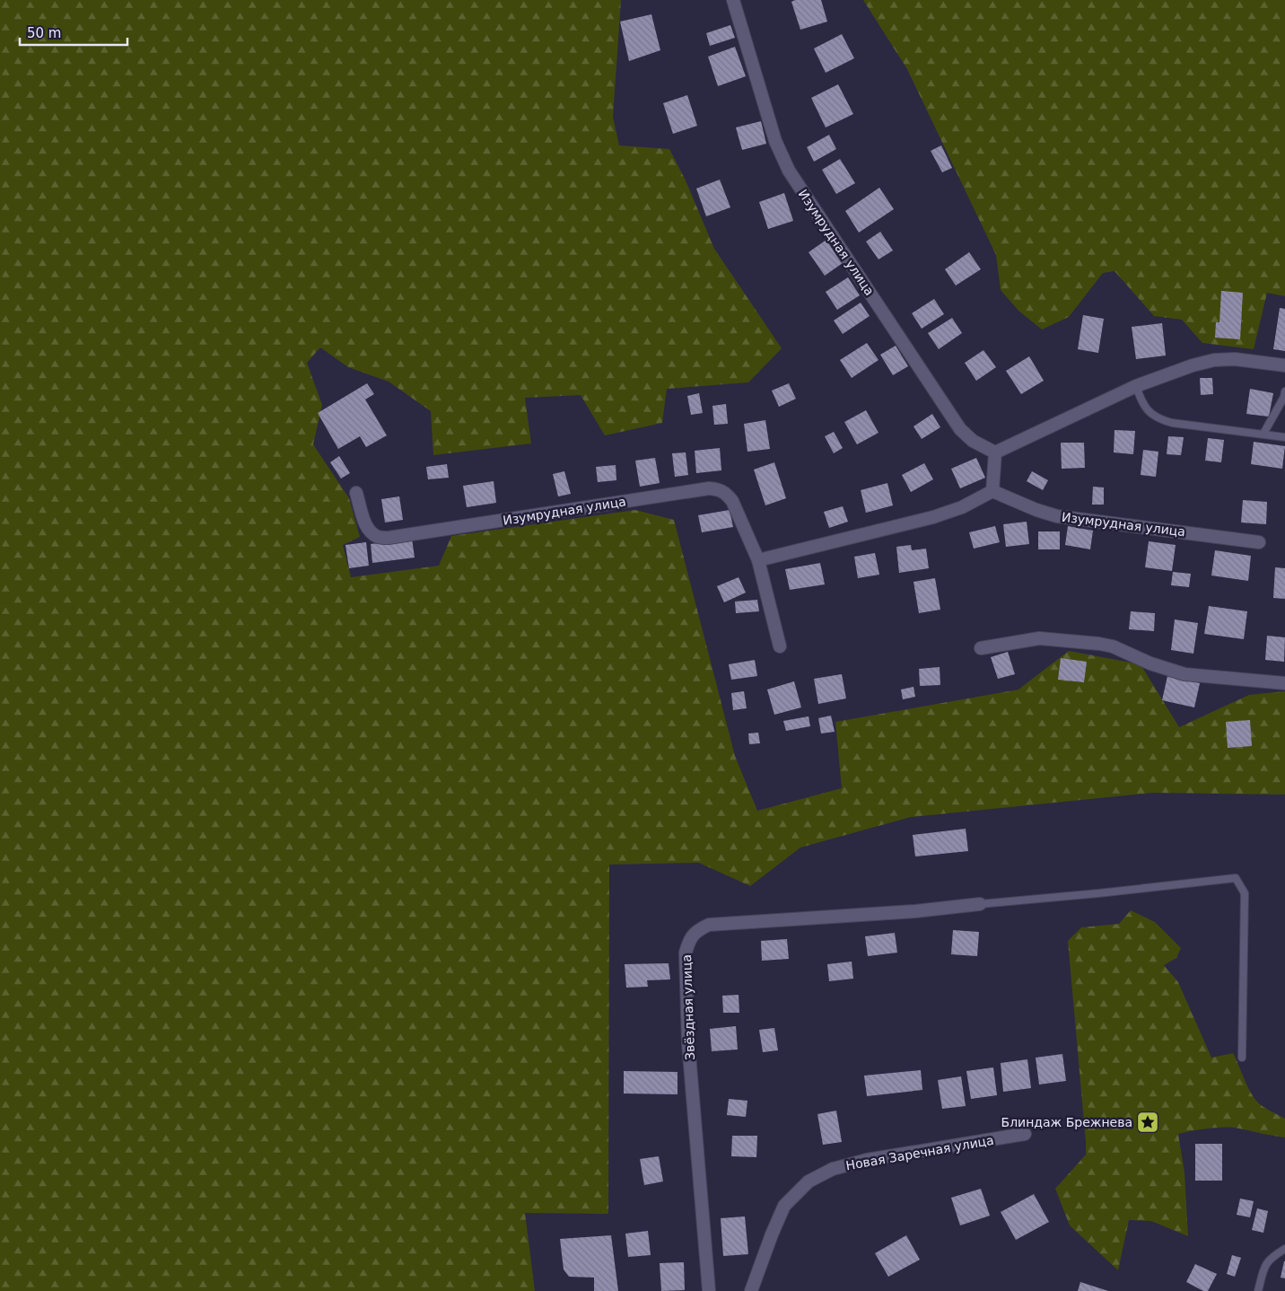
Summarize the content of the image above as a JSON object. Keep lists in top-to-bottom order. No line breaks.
{"streets":{"street":["Изумрудная улица","Звёздная улица","Новая Заречная улица"]},"places":{"place":["Блиндаж Брежнева"]},"scale_bar":"50 m"}
